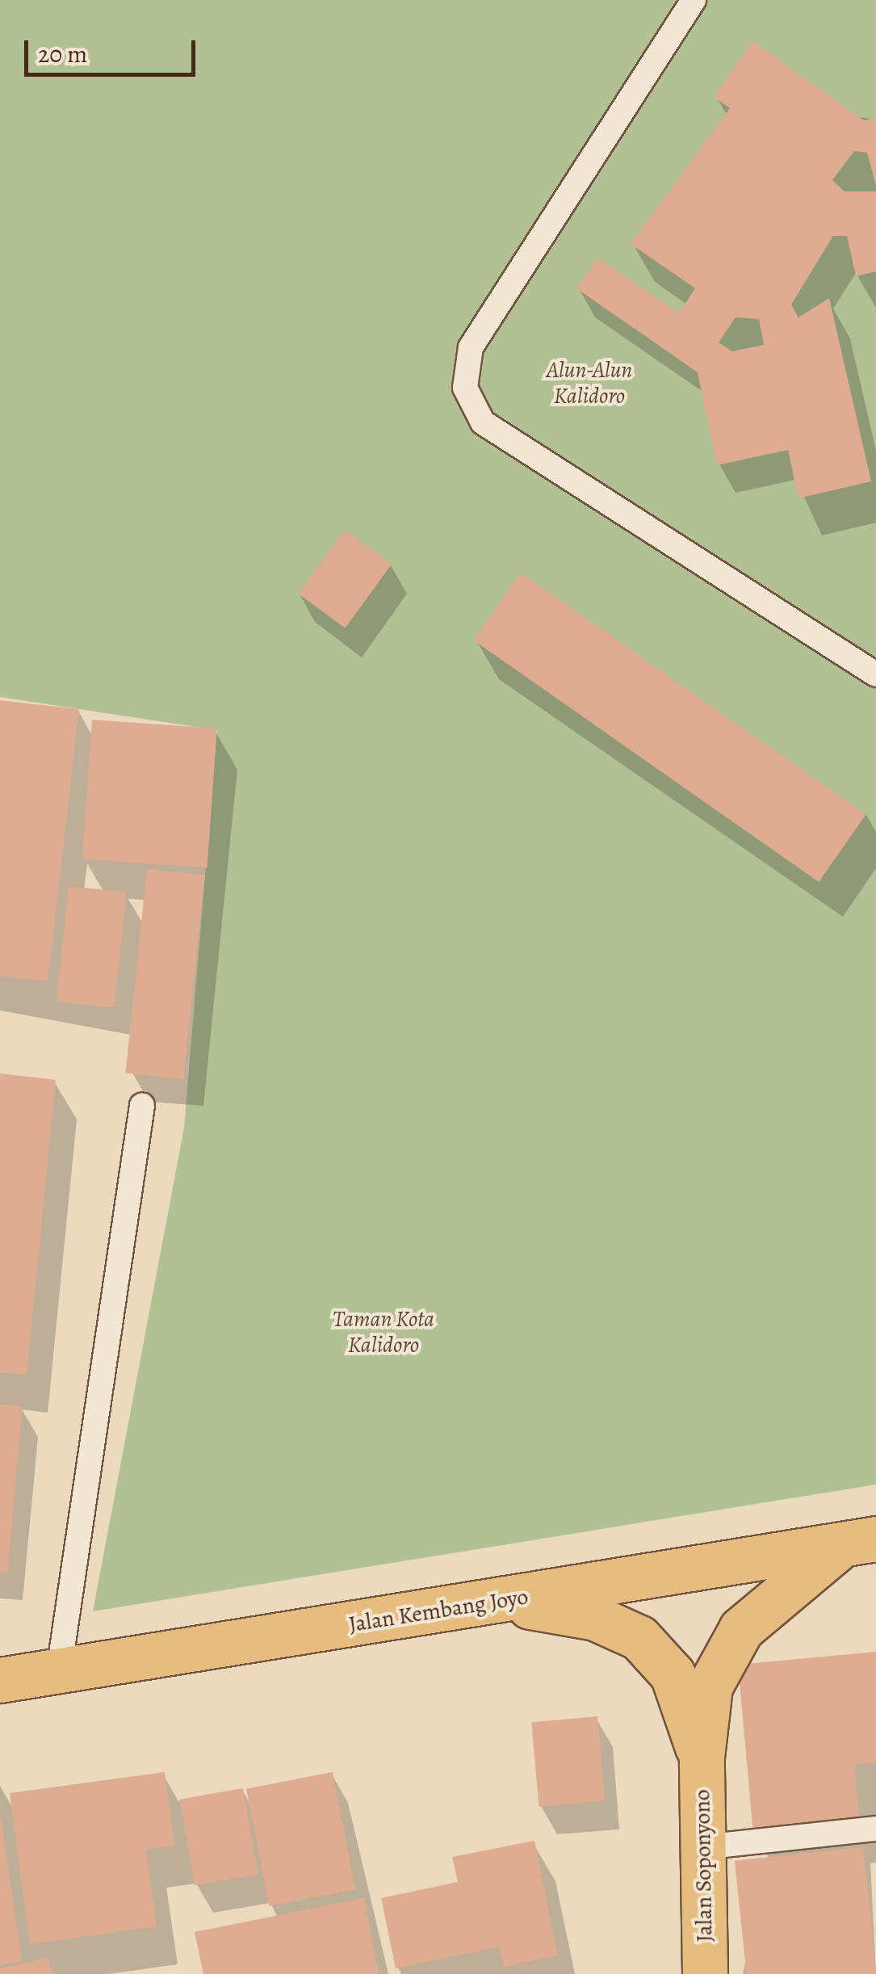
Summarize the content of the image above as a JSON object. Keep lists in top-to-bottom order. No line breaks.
{"streets":{"main road":["Jalan Kembang Joyo","Jalan Soponyono"]},"parks":["Alun-Alun Kalidoro","Taman Kota Kalidoro"],"scale_bar":"20 m"}
